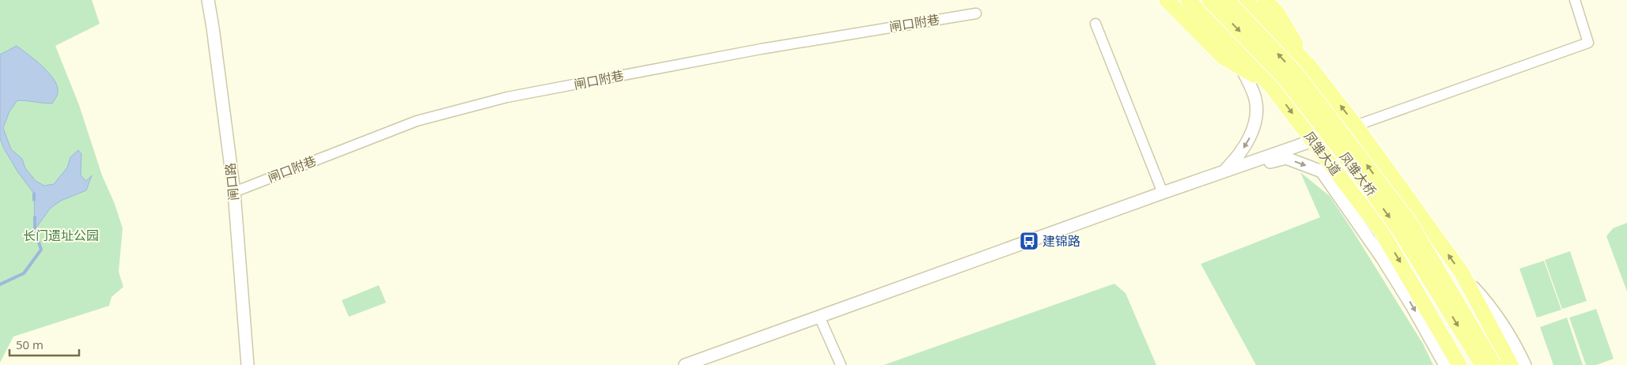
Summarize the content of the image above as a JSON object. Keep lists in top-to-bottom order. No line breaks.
{"streets":{"main road":["凤雏大道","凤雏大桥"],"street":["闸口附巷","闸口路"]},"crossings":[["闸口附巷","闸口路"]],"parks":["长门遗址公园"],"places":{"bus stop":["建锦路"]},"scale_bar":"50 m"}
